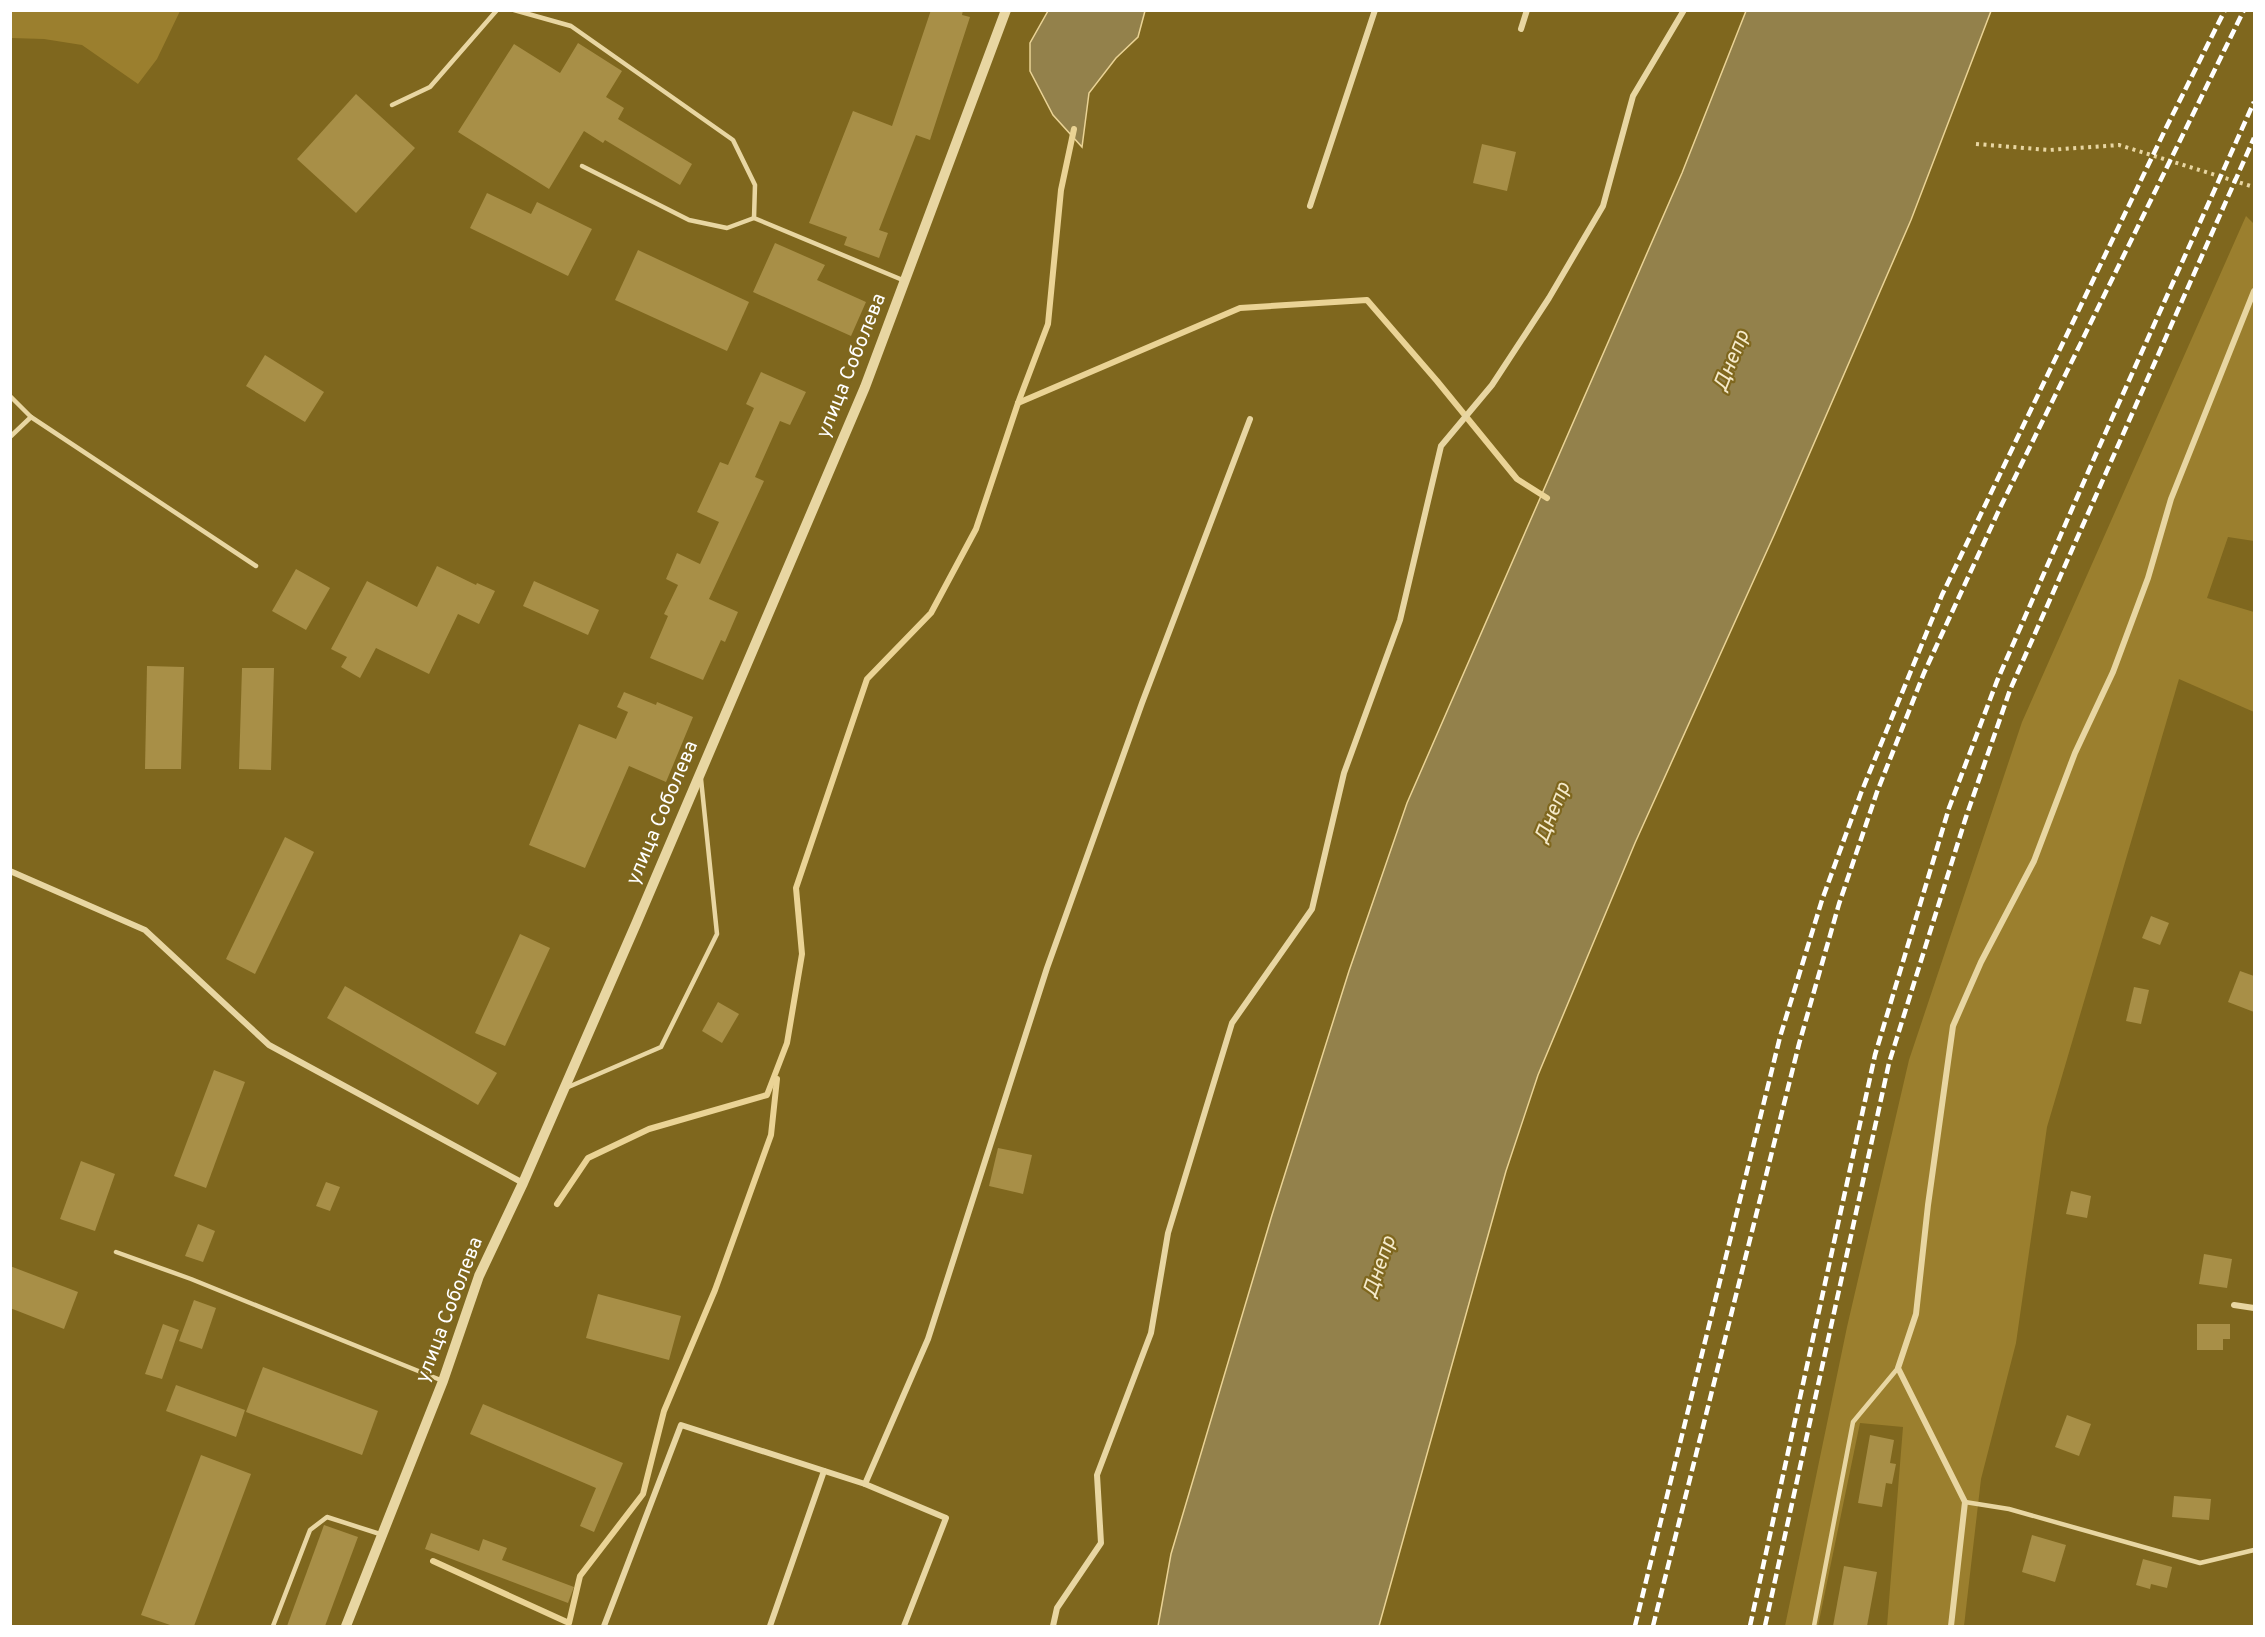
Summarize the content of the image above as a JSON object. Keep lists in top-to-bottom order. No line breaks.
{"streets":{"street":["улица Соболева"]},"water":["Днепр"]}
